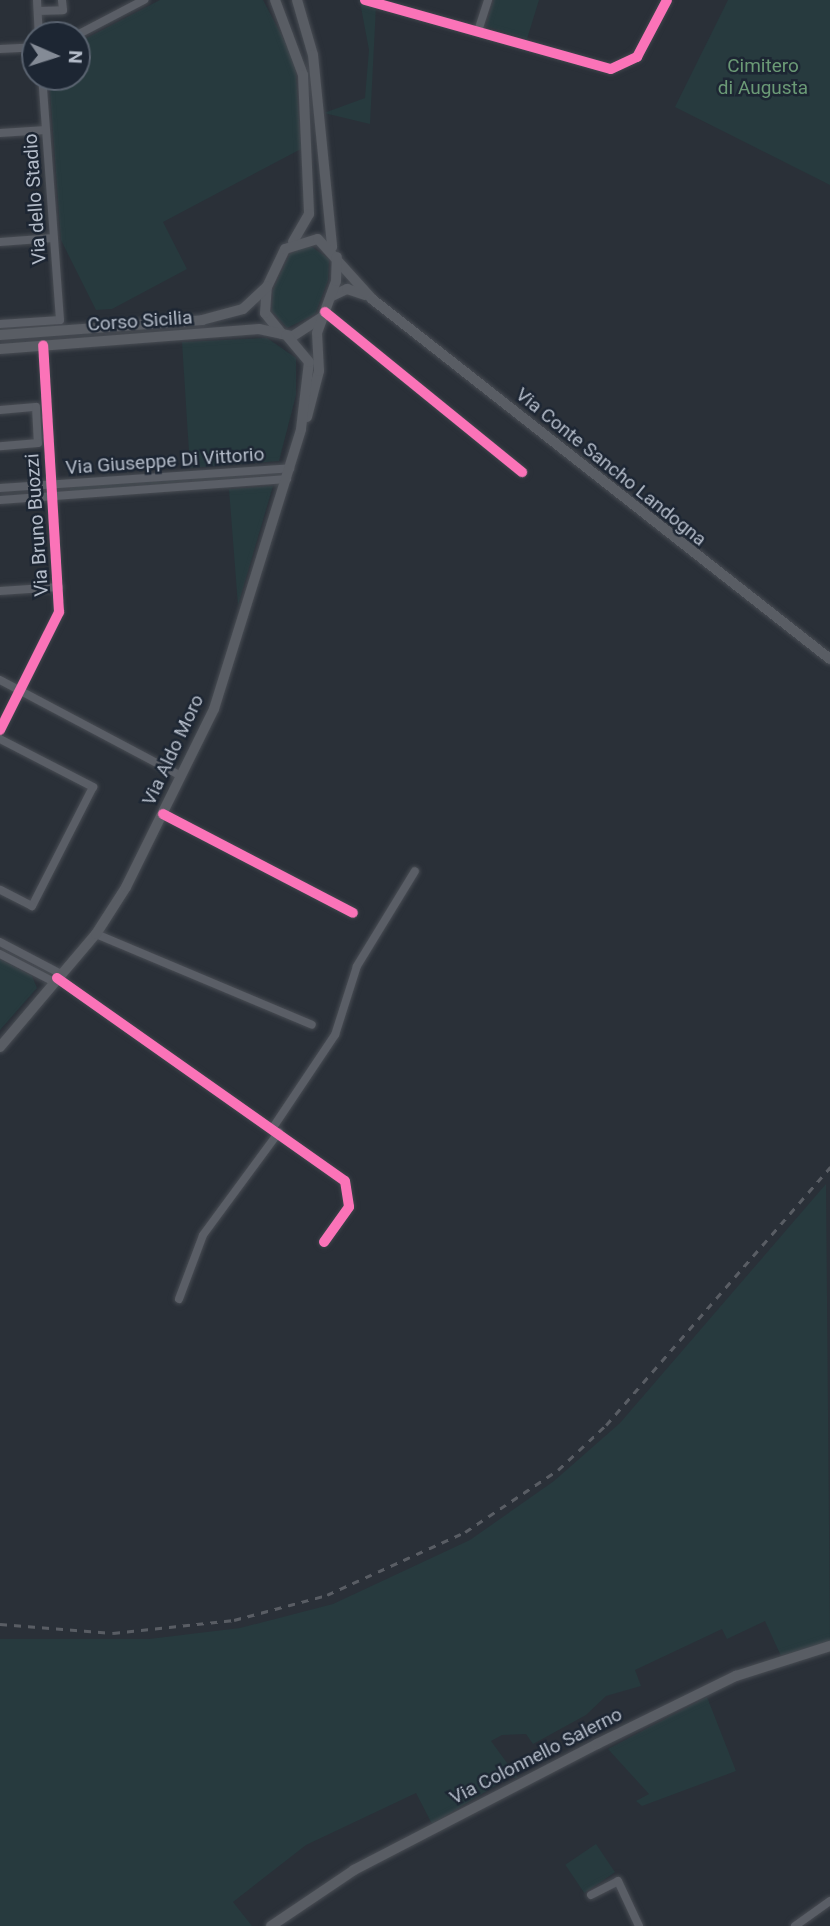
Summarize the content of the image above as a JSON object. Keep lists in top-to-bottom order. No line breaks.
{"streets":{"main road":["Corso Sicilia","Via Conte Sancho Landogna","Via Aldo Moro","Via Colonnello Salerno"],"street":["Via dello Stadio","Via Giuseppe Di Vittorio","Via Bruno Buozzi"]},"crossings":[["Corso Sicilia","Via Conte Sancho Landogna"],["Corso Sicilia","Via Bruno Buozzi"],["Via Giuseppe Di Vittorio","Via Bruno Buozzi"],["Via Giuseppe Di Vittorio","Via Aldo Moro"]],"parks":["Cimitero di Augusta"],"north":"right"}
